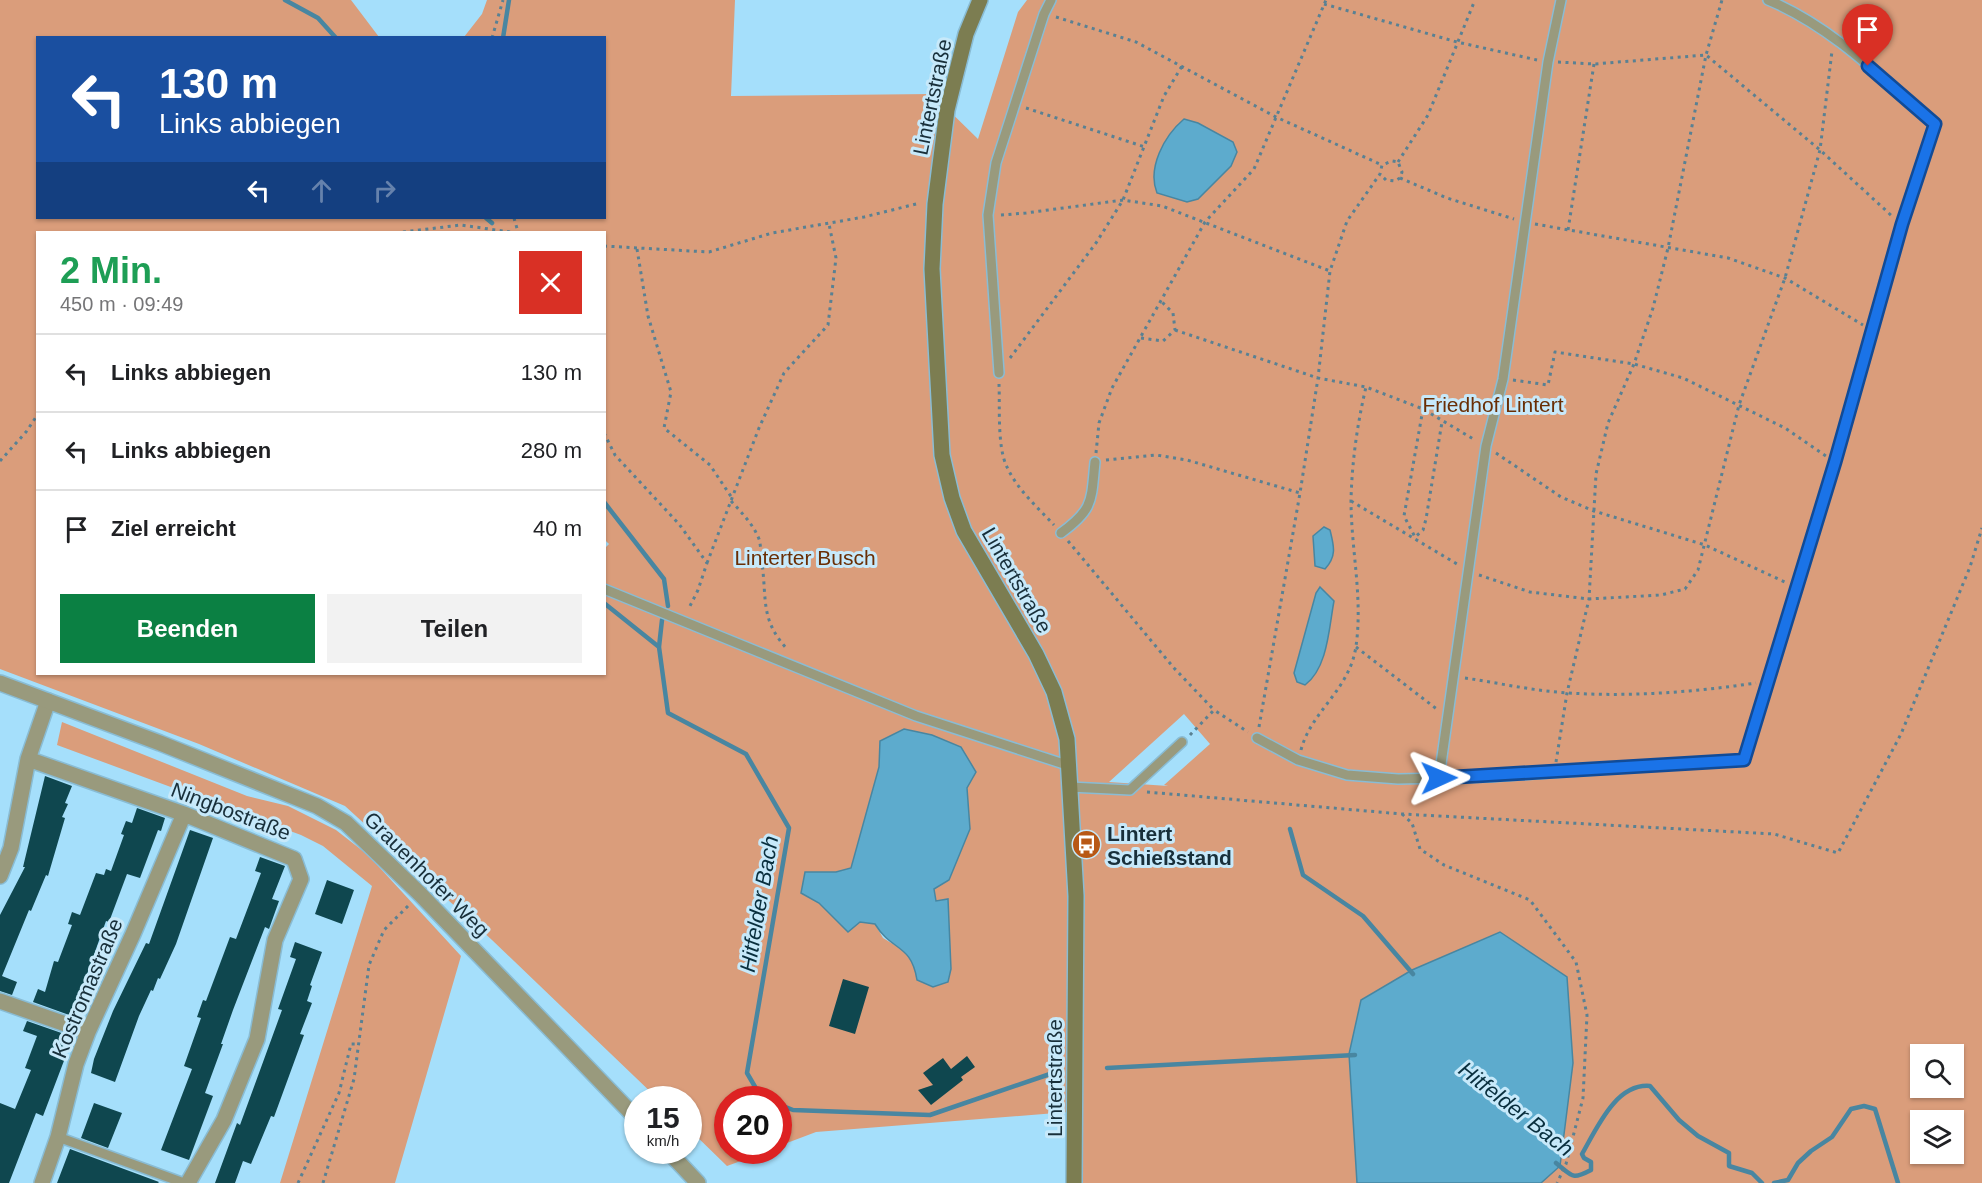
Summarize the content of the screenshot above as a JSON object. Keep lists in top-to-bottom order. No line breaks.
{"streets":{"main road":["Lintertstraße"],"street":["Ningbostraße","Grauenhofer Weg","Kostromastraße"]},"crossings":[["Ningbostraße","Kostromastraße"]],"water":["Hitfelder Bach"],"parks":["Friedhof Lintert","Linterter Busch"],"places":{"bus stop":["Lintert Schießstand"]},"page":{"turn":["130 m","Links abbiegen"],"heading":["2 Min.","450 m · 09:49"],"list":[{"name":"Links abbiegen","value":"130 m"},{"name":"Links abbiegen","value":"280 m"},{"name":"Ziel erreicht","value":"40 m"}],"buttons":["Beenden","Teilen"],"speed":"15 km/h","limit":"20"}}
